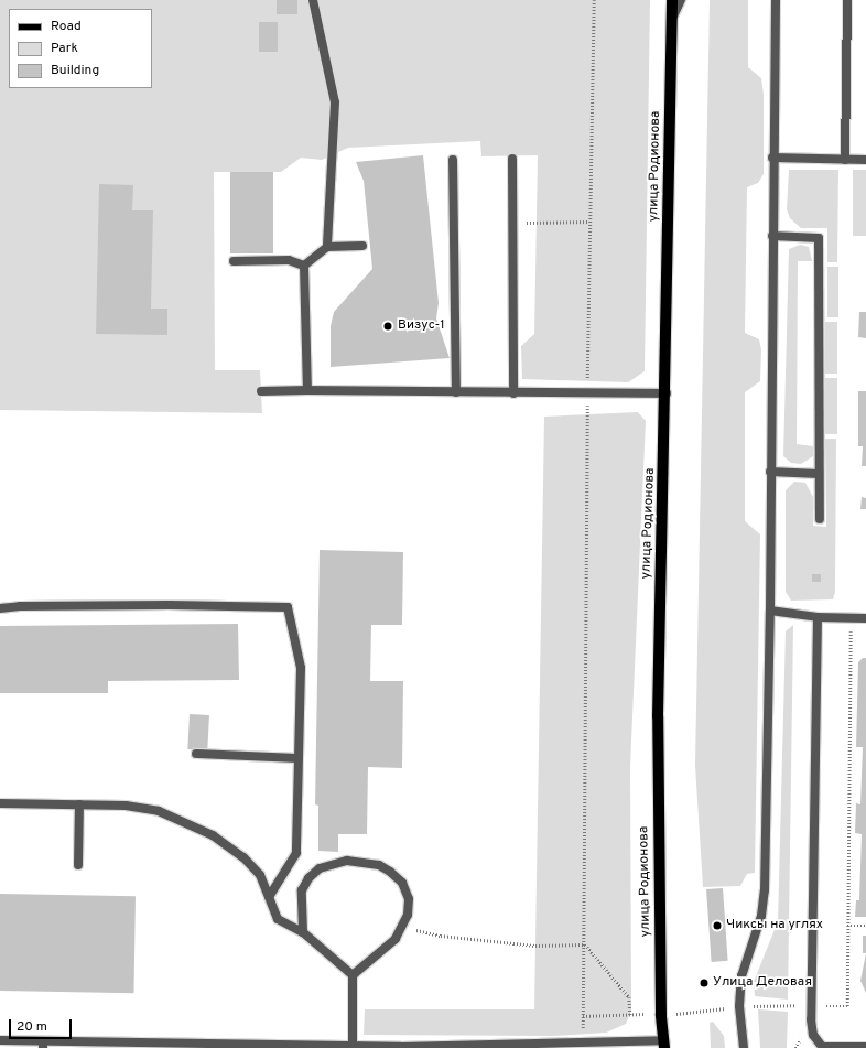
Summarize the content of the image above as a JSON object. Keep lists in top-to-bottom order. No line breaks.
{"streets":{"main road":["улица Родионова"]},"places":["Визус-1","Чиксы на углях","Улица Деловая"],"legend":["Road","Park","Building"],"scale_bar":"20 m"}
